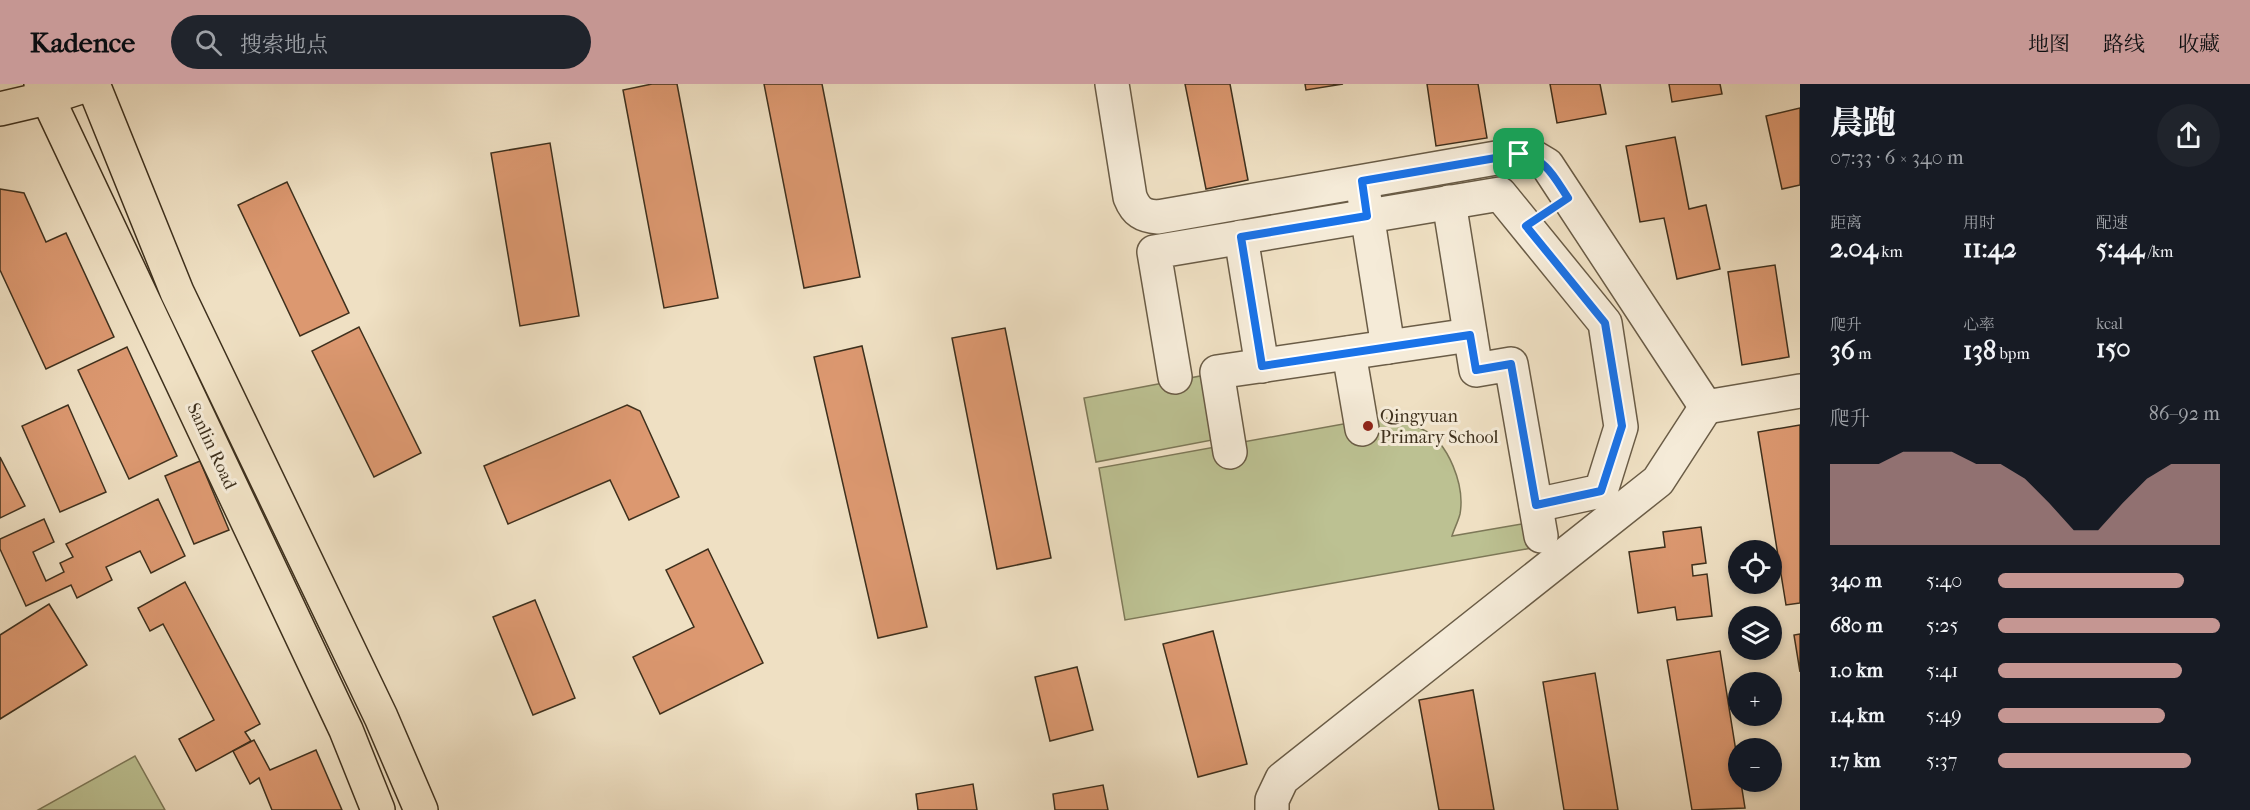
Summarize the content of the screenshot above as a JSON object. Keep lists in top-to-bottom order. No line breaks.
{"streets":{"main road":["Sanlin Road"]},"places":["Qingyuan Primary School"],"page":{"header":"Kadence","search":"搜索地点","nav":["地图","路线","收藏"],"heading":["晨跑","07:33 · 6 × 340 m"],"stats":[["距离","2.04 km"],["用时","11:42"],["配速","5:44 /km"],["爬升","36 m"],["心率","138 bpm"],["kcal","150"]],"chart":["爬升","86–92 m"],"map_buttons":["+","−"],"list":[{"name":"340 m","note":"5:40"},{"name":"680 m","note":"5:25"},{"name":"1.0 km","note":"5:41"},{"name":"1.4 km","note":"5:49"},{"name":"1.7 km","note":"5:37"}]}}
